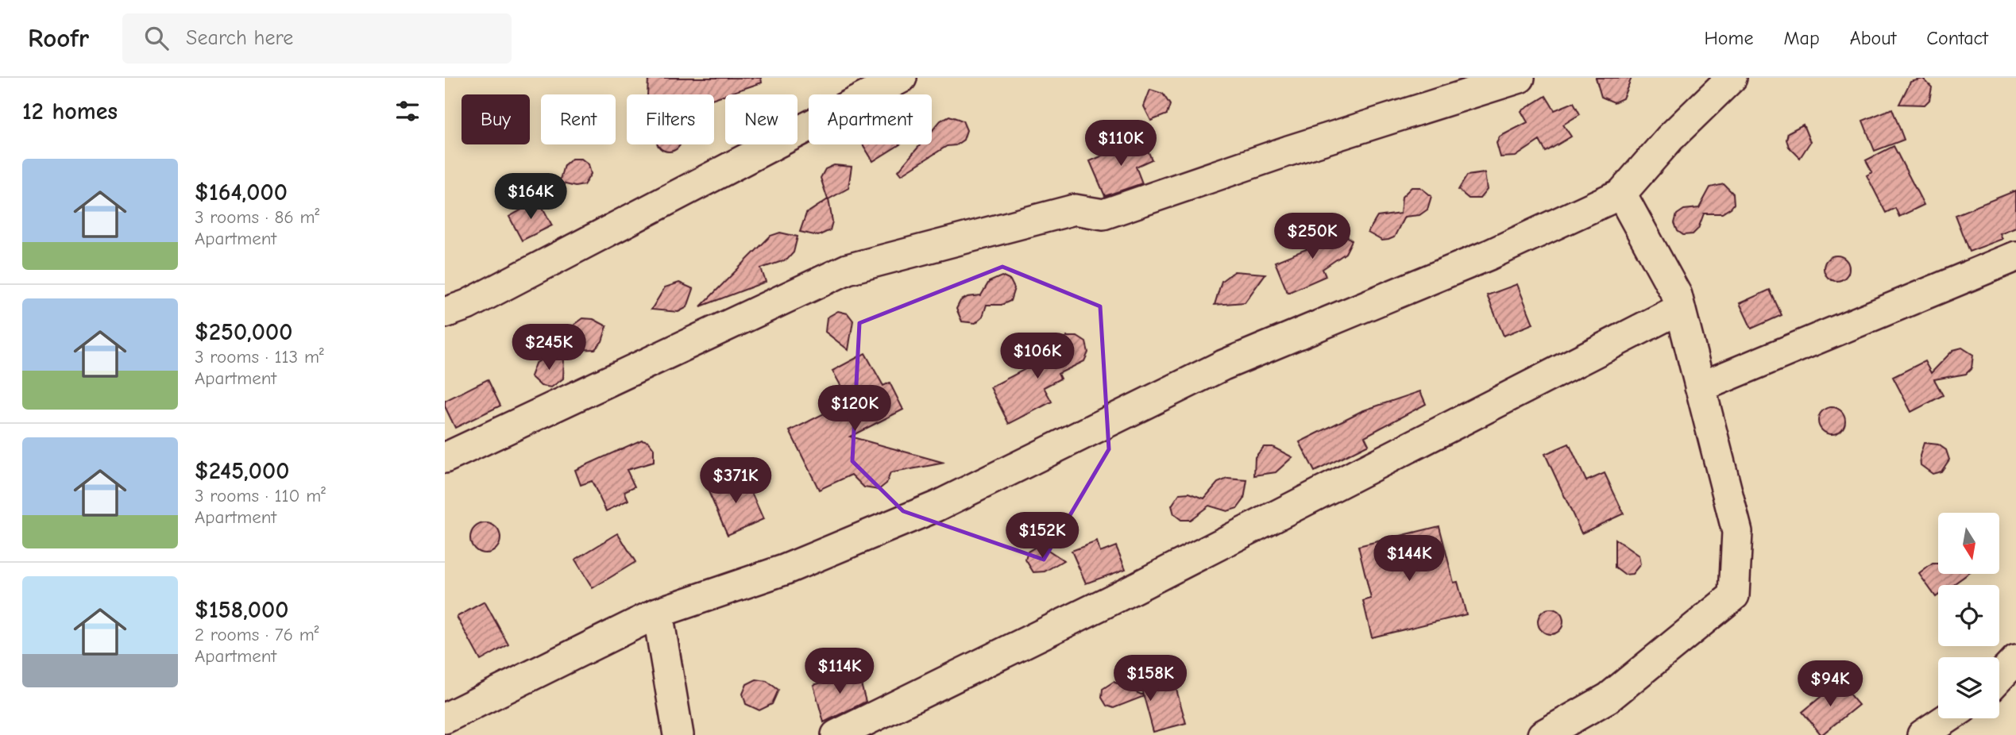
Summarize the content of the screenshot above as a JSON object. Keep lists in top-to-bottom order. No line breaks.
{"north":"bottom","page":{"header":"Roofr","search":"Search here","nav":["Home","Map","About","Contact"],"heading":"12 homes","chip":["Buy","Rent","Filters","New","Apartment"],"price":["$110K","$164K","$250K","$245K","$106K","$120K","$371K","$152K","$144K","$114K","$158K","$94K"],"list":[{"name":"$164,000","note":"3 rooms · 86 m² · Apartment"},{"name":"$250,000","note":"3 rooms · 113 m² · Apartment"},{"name":"$245,000","note":"3 rooms · 110 m² · Apartment"},{"name":"$158,000","note":"2 rooms · 76 m² · Apartment"}]}}
